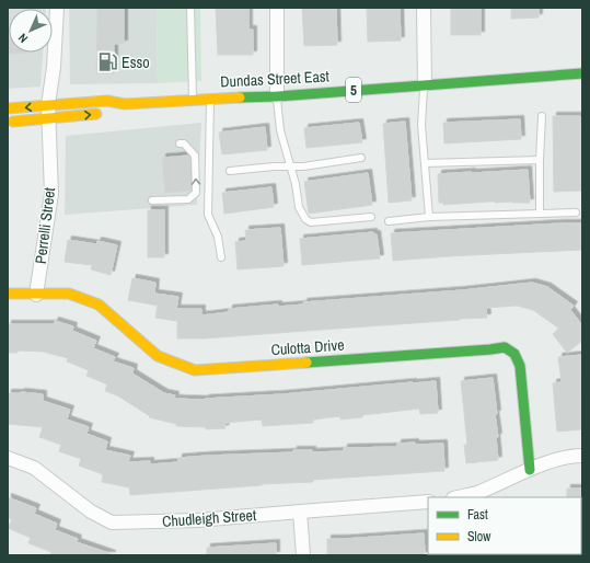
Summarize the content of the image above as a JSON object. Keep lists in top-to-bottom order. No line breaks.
{"streets":{"main road":["Dundas Street East","5","Culotta Drive"],"street":["Perrelli Street","Chudleigh Street"]},"crossings":[["Dundas Street East","Perrelli Street"],["Perrelli Street","Culotta Drive"]],"places":{"fuel station":["Esso"]},"legend":["Fast","Slow"],"north":"bottom left"}
